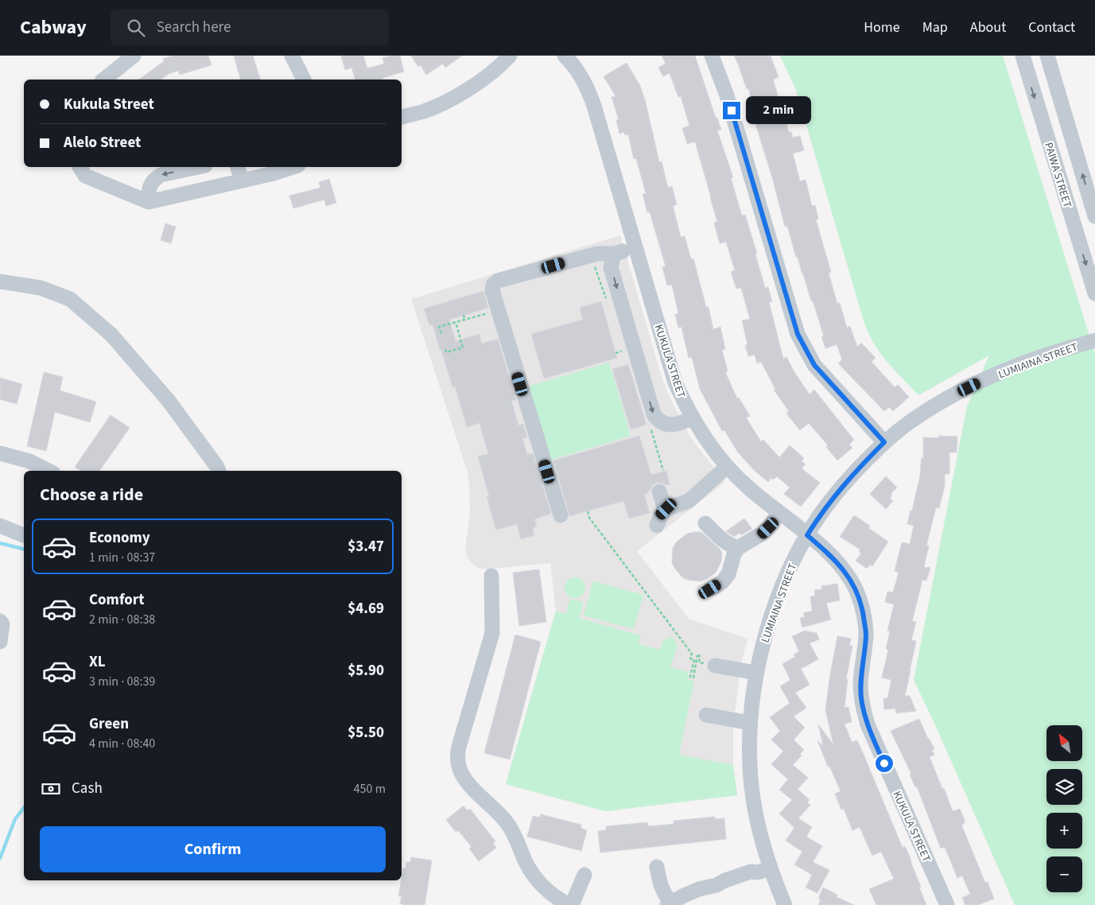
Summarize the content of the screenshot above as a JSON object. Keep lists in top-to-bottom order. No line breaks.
{"streets":{"street":["PAIWA STREET","LUMIAINA STREET","KUKULA STREET"]},"crossings":[["LUMIAINA STREET","KUKULA STREET"]],"north":"top left","page":{"header":"Cabway","search":"Search here","nav":["Home","Map","About","Contact"],"banner":["Kukula Street","Alelo Street"],"bubble":"2 min","heading":"Choose a ride","list":[{"name":"Economy","note":"1 min · 08:37","value":"$3.47"},{"name":"Comfort","note":"2 min · 08:38","value":"$4.69"},{"name":"XL","note":"3 min · 08:39","value":"$5.90"},{"name":"Green","note":"4 min · 08:40","value":"$5.50"}],"map_buttons":["+","−"],"pay":["Cash","450 m"],"buttons":"Confirm"}}
